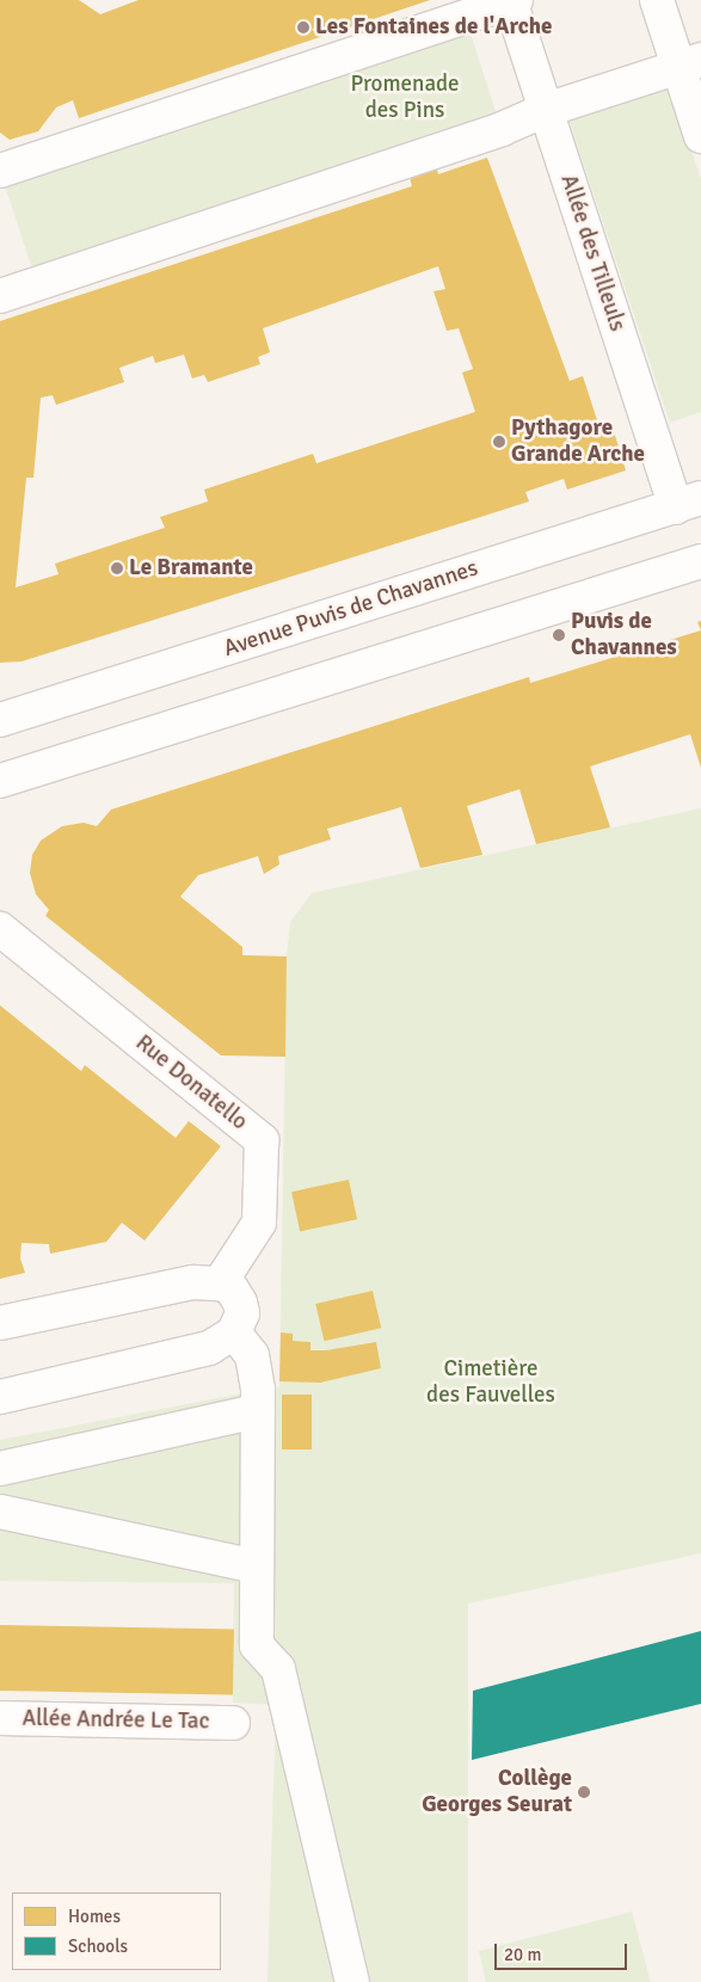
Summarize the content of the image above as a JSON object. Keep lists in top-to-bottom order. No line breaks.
{"streets":{"street":["Allée des Tilleuls","Avenue Puvis de Chavannes","Rue Donatello","Allée Andrée Le Tac"]},"crossings":[["Allée des Tilleuls","Avenue Puvis de Chavannes"]],"parks":["Promenade des Pins","Cimetière des Fauvelles"],"places":["Les Fontaines de l'Arche","Pythagore Grande Arche","Le Bramante","Puvis de Chavannes","Collège Georges Seurat"],"legend":["Homes","Schools"],"scale_bar":"20 m"}
